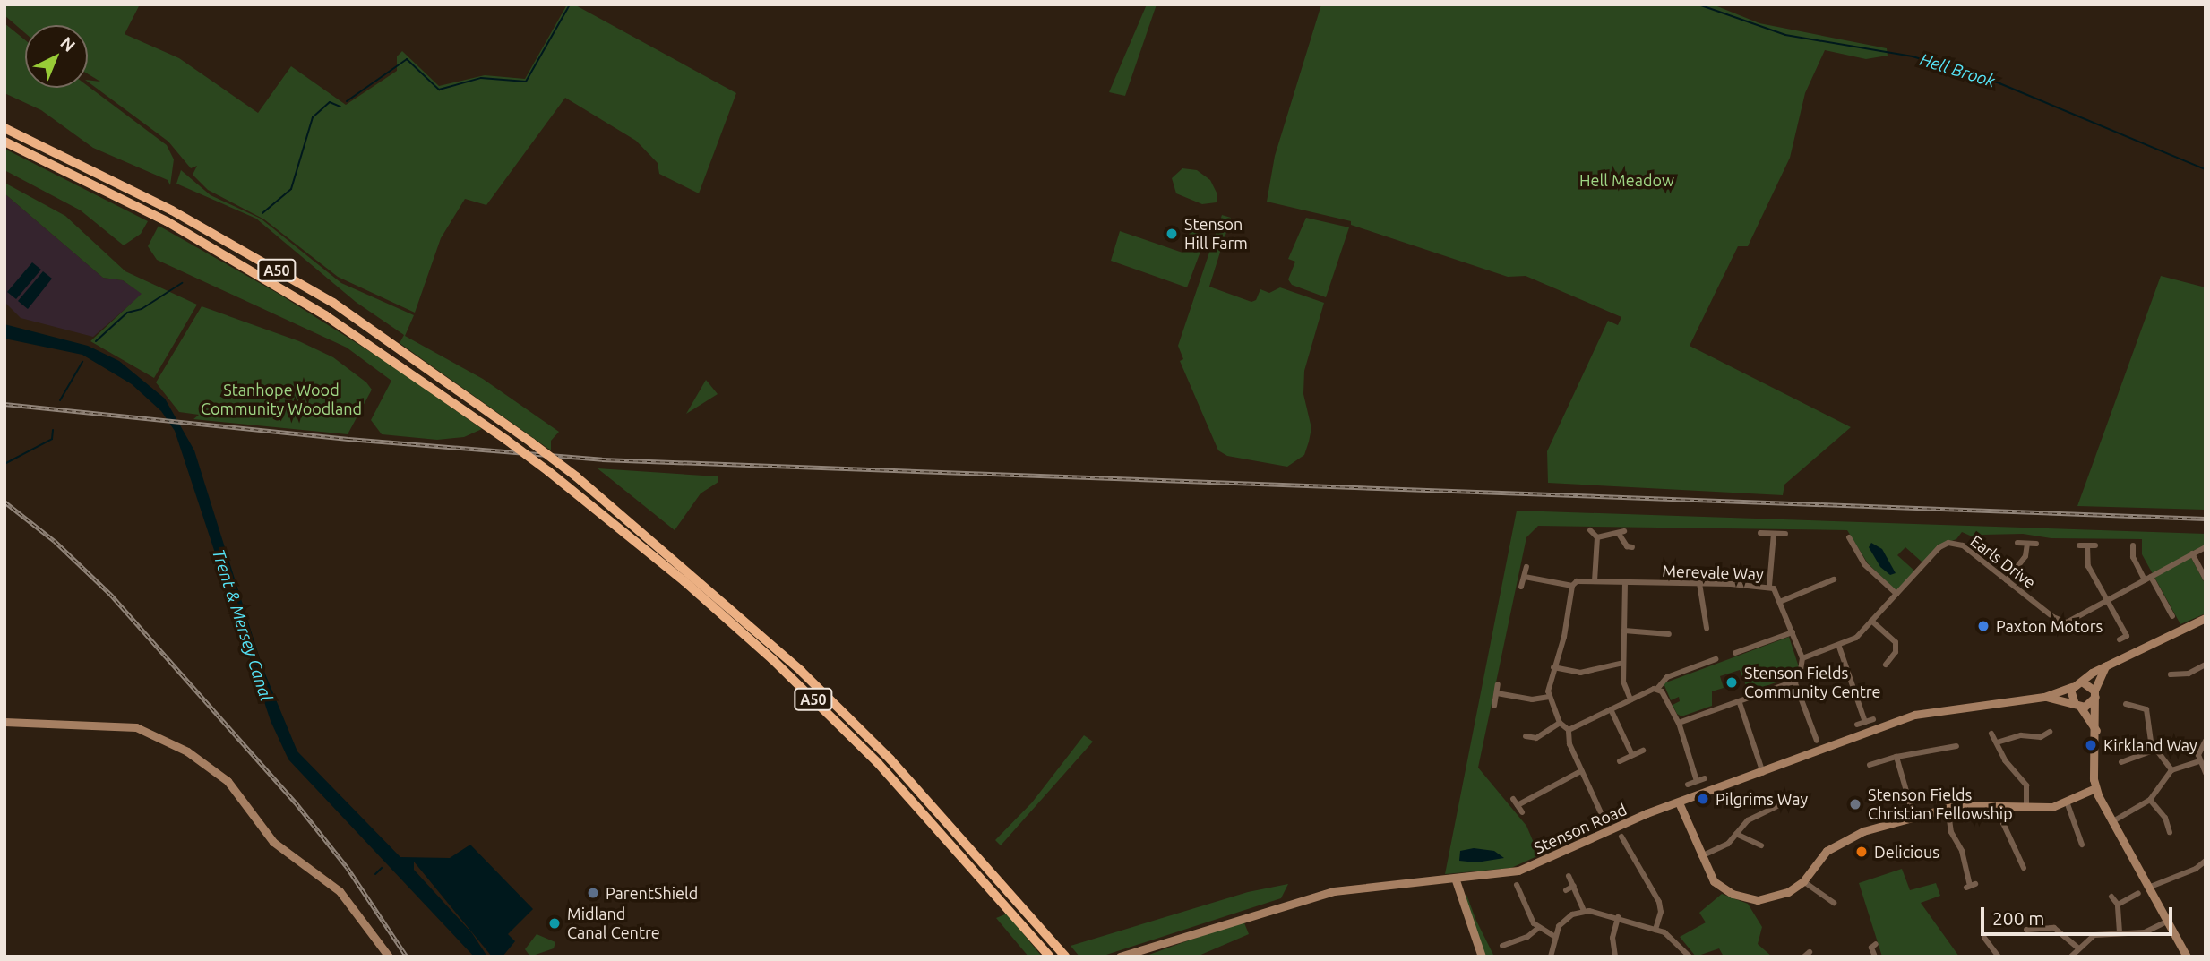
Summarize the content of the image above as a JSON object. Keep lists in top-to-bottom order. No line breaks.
{"streets":{"highway":["A50"],"street":["Earls Drive","Merevale Way","Stenson Road"]},"crossings":[["Earls Drive","Merevale Way"]],"water":["Hell Brook","Trent & Mersey Canal"],"parks":["Hell Meadow","Stanhope Wood Community Woodland"],"places":["Stenson Hill Farm","Paxton Motors","Stenson Fields Community Centre","Kirkland Way","Pilgrims Way","Stenson Fields Christian Fellowship","Delicious","ParentShield","Midland Canal Centre"],"scale_bar":"200 m","north":"top right"}
